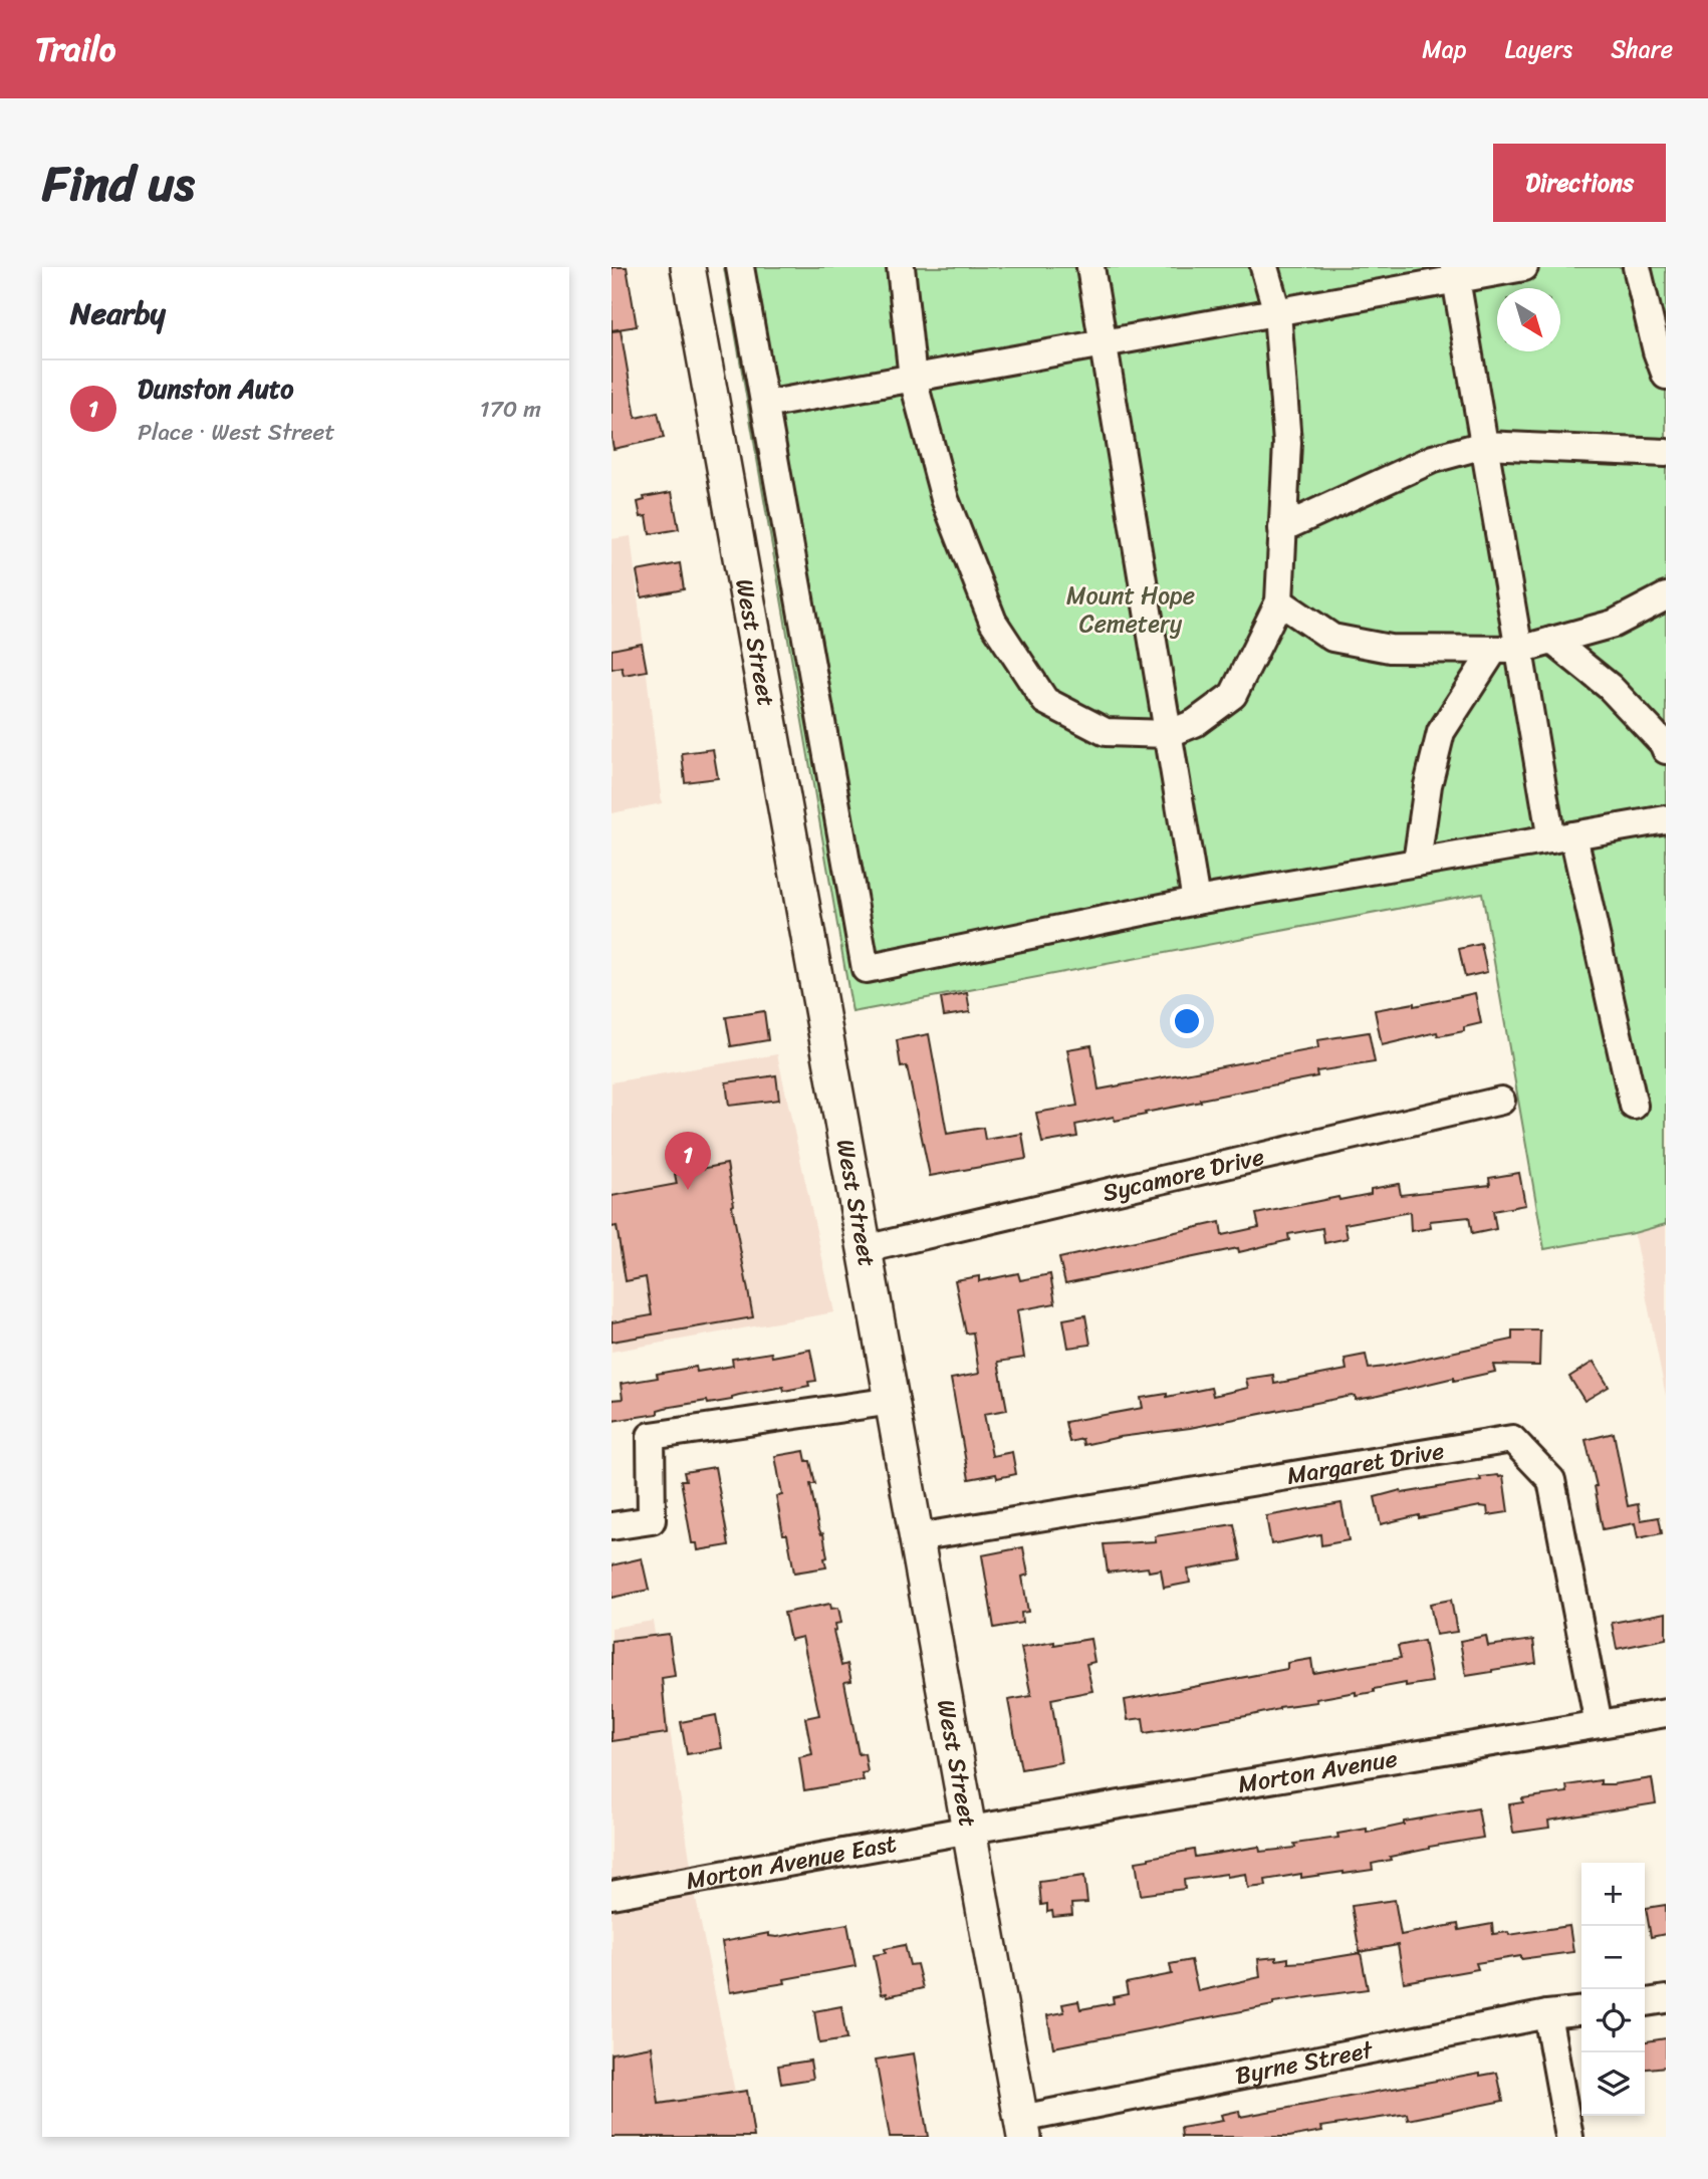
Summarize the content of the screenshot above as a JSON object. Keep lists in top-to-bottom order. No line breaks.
{"streets":{"main road":["West Street"],"street":["Sycamore Drive","Margaret Drive","Morton Avenue","Morton Avenue East","Byrne Street"]},"crossings":[["West Street","Sycamore Drive"],["West Street","Margaret Drive"],["West Street","Morton Avenue"],["West Street","Morton Avenue East"],["West Street","Byrne Street"],["Margaret Drive","Morton Avenue"],["Morton Avenue","Morton Avenue East"]],"parks":["Mount Hope Cemetery"],"north":"bottom right","page":{"header":"Trailo","nav":["Map","Layers","Share"],"title":"Find us","buttons":"Directions","heading":"Nearby","list":[{"mark":"1","name":"Dunston Auto","note":"Place · West Street","value":"170 m"}],"pins":"1","map_buttons":["+","−"]}}
